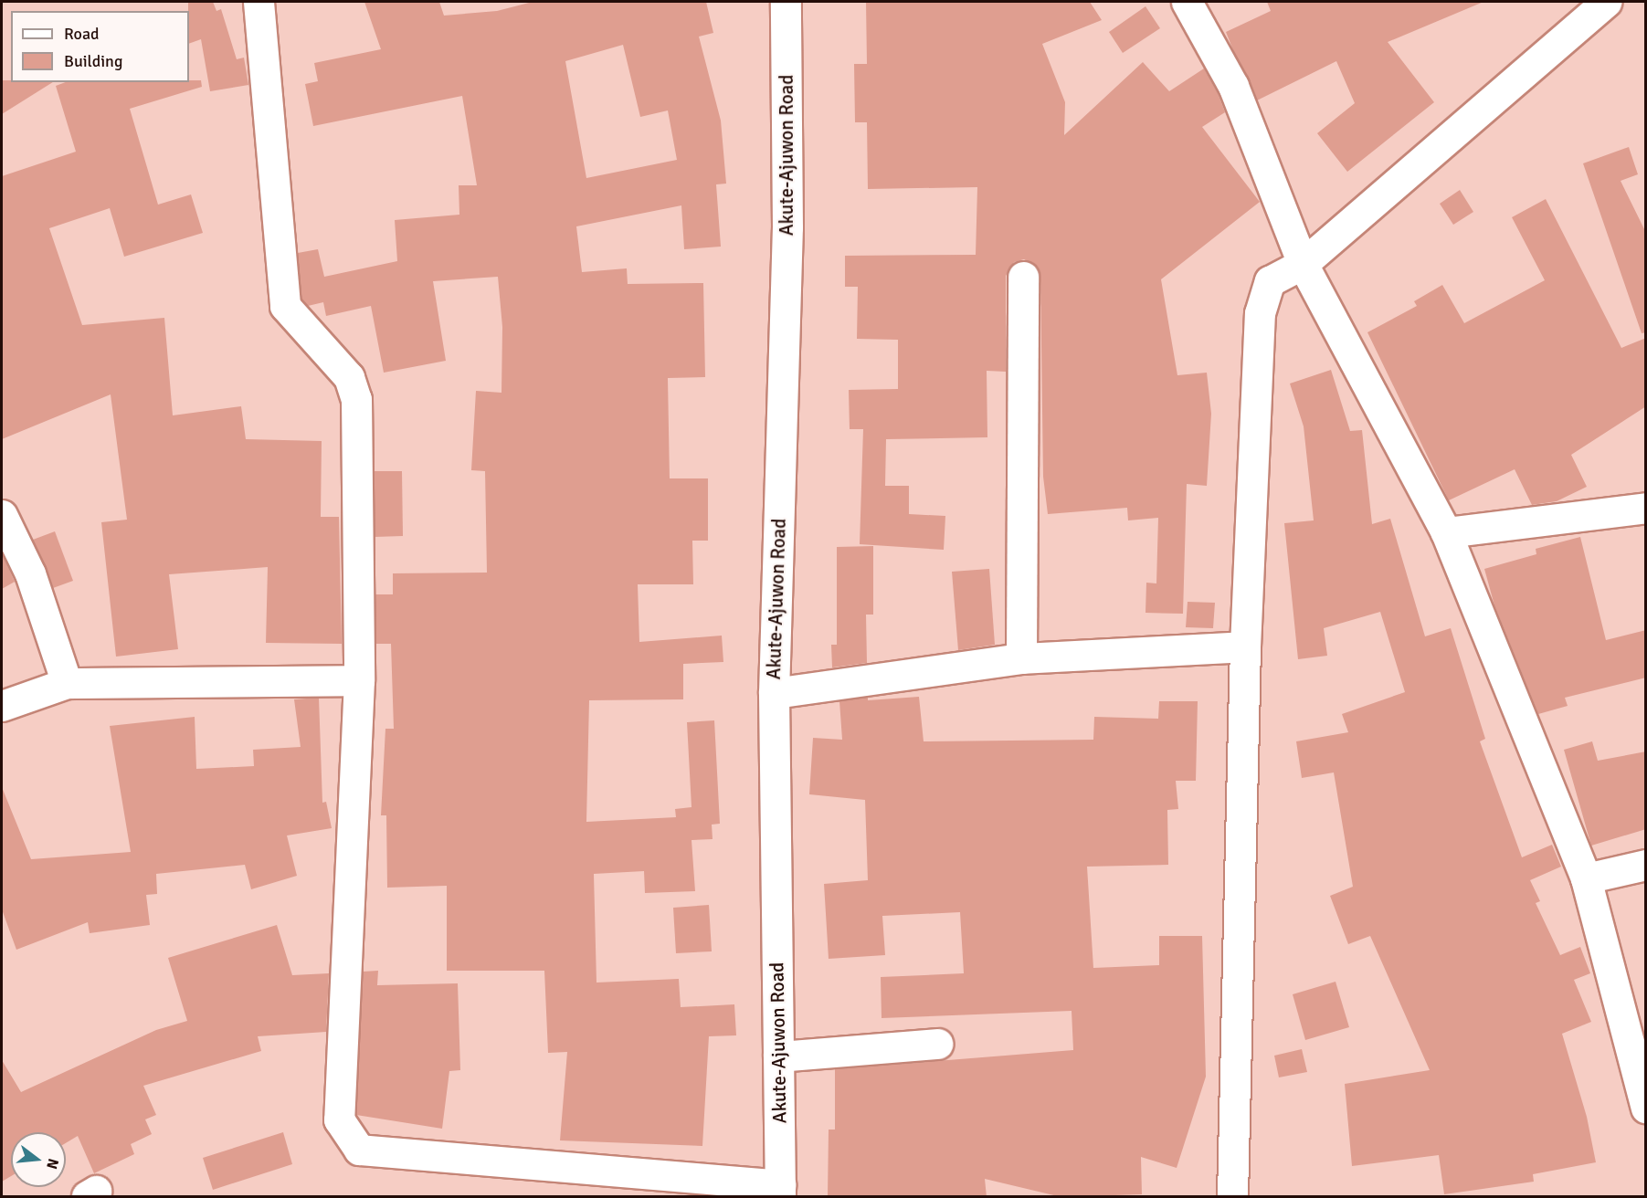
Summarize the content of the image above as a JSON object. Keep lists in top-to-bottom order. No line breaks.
{"streets":{"street":["Akute-Ajuwon Road"]},"legend":["Road","Building"],"north":"right"}
